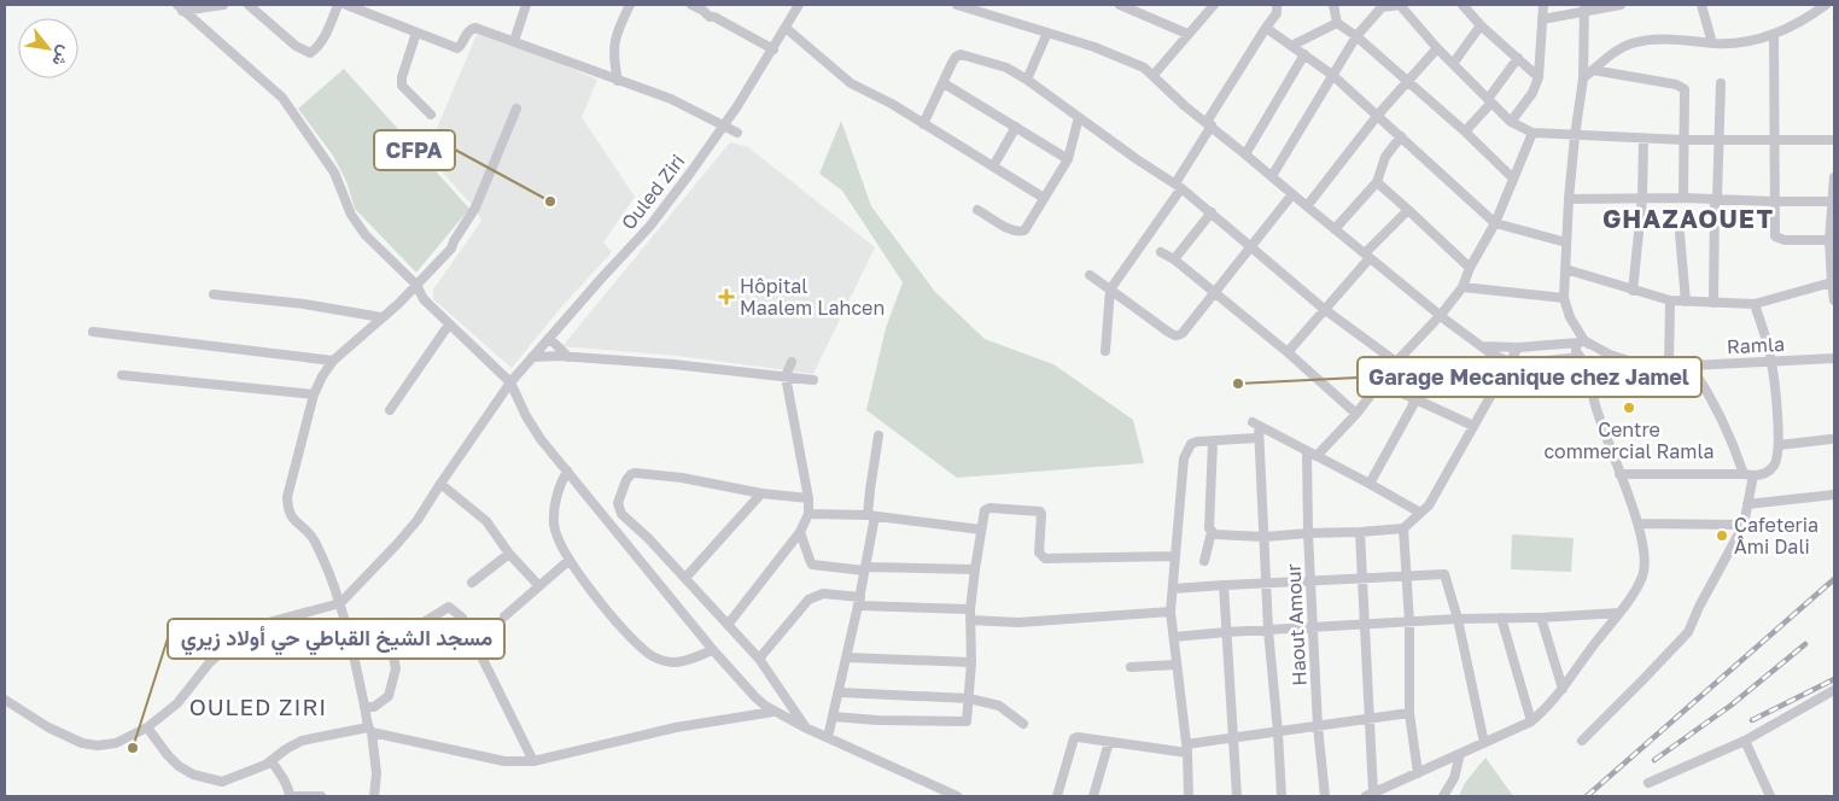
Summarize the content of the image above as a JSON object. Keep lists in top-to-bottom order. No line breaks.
{"streets":{"street":["Ouled Ziri","Ramla","Haout Amour"]},"districts":["GHAZAOUET","OULED ZIRI"],"places":{"other":["CFPA","Garage Mecanique chez Jamel","Centre commercial Ramla","Cafeteria Âmi Dali","مسجد الشيخ القباطي حي أولاد زيري"],"health":["Hôpital Maalem Lahcen"]},"north":"bottom right"}
